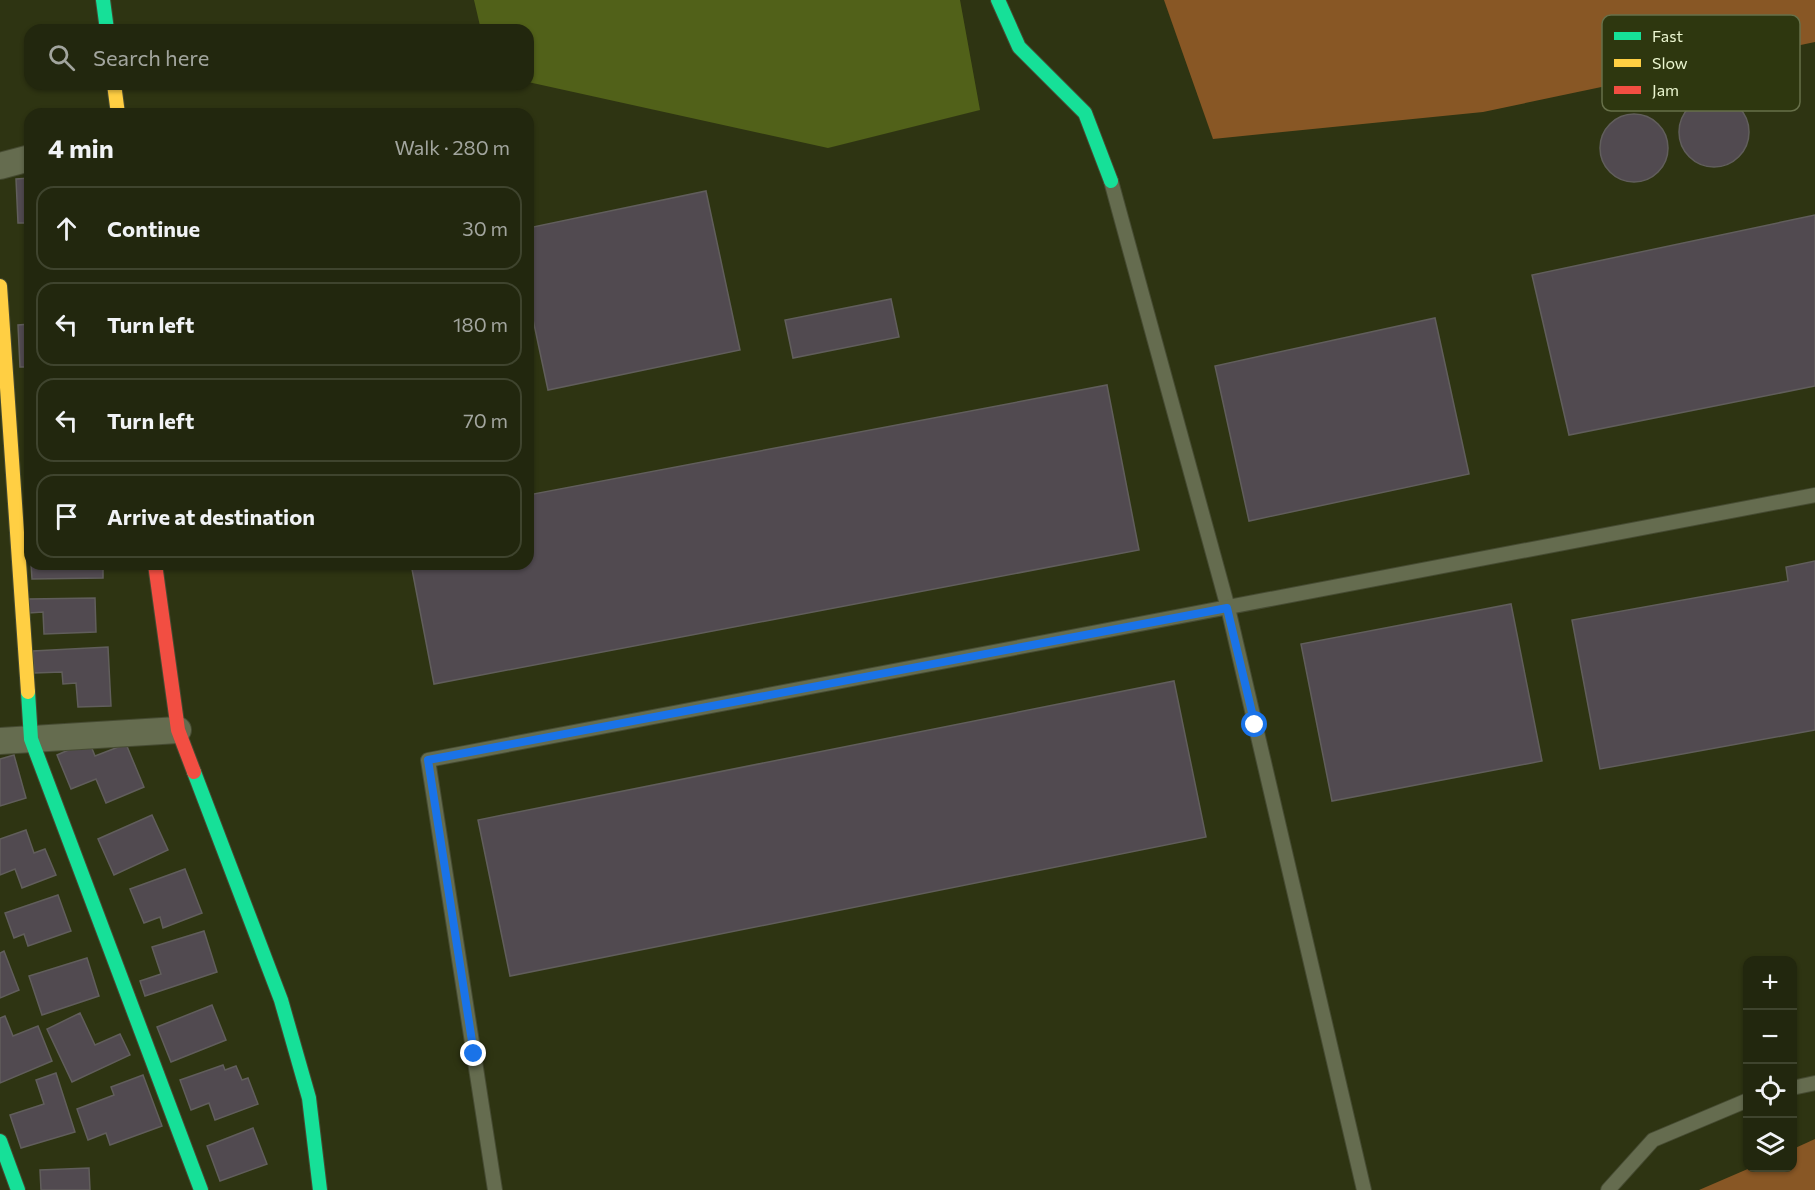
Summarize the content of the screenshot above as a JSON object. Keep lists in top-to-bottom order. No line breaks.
{"legend":["Fast","Slow","Jam"],"page":{"search":"Search here","heading":["4 min","Walk · 280 m"],"list":[["Continue","30 m"],["Turn left","180 m"],["Turn left","70 m"],"Arrive at destination"],"map_buttons":["+","−"]}}
